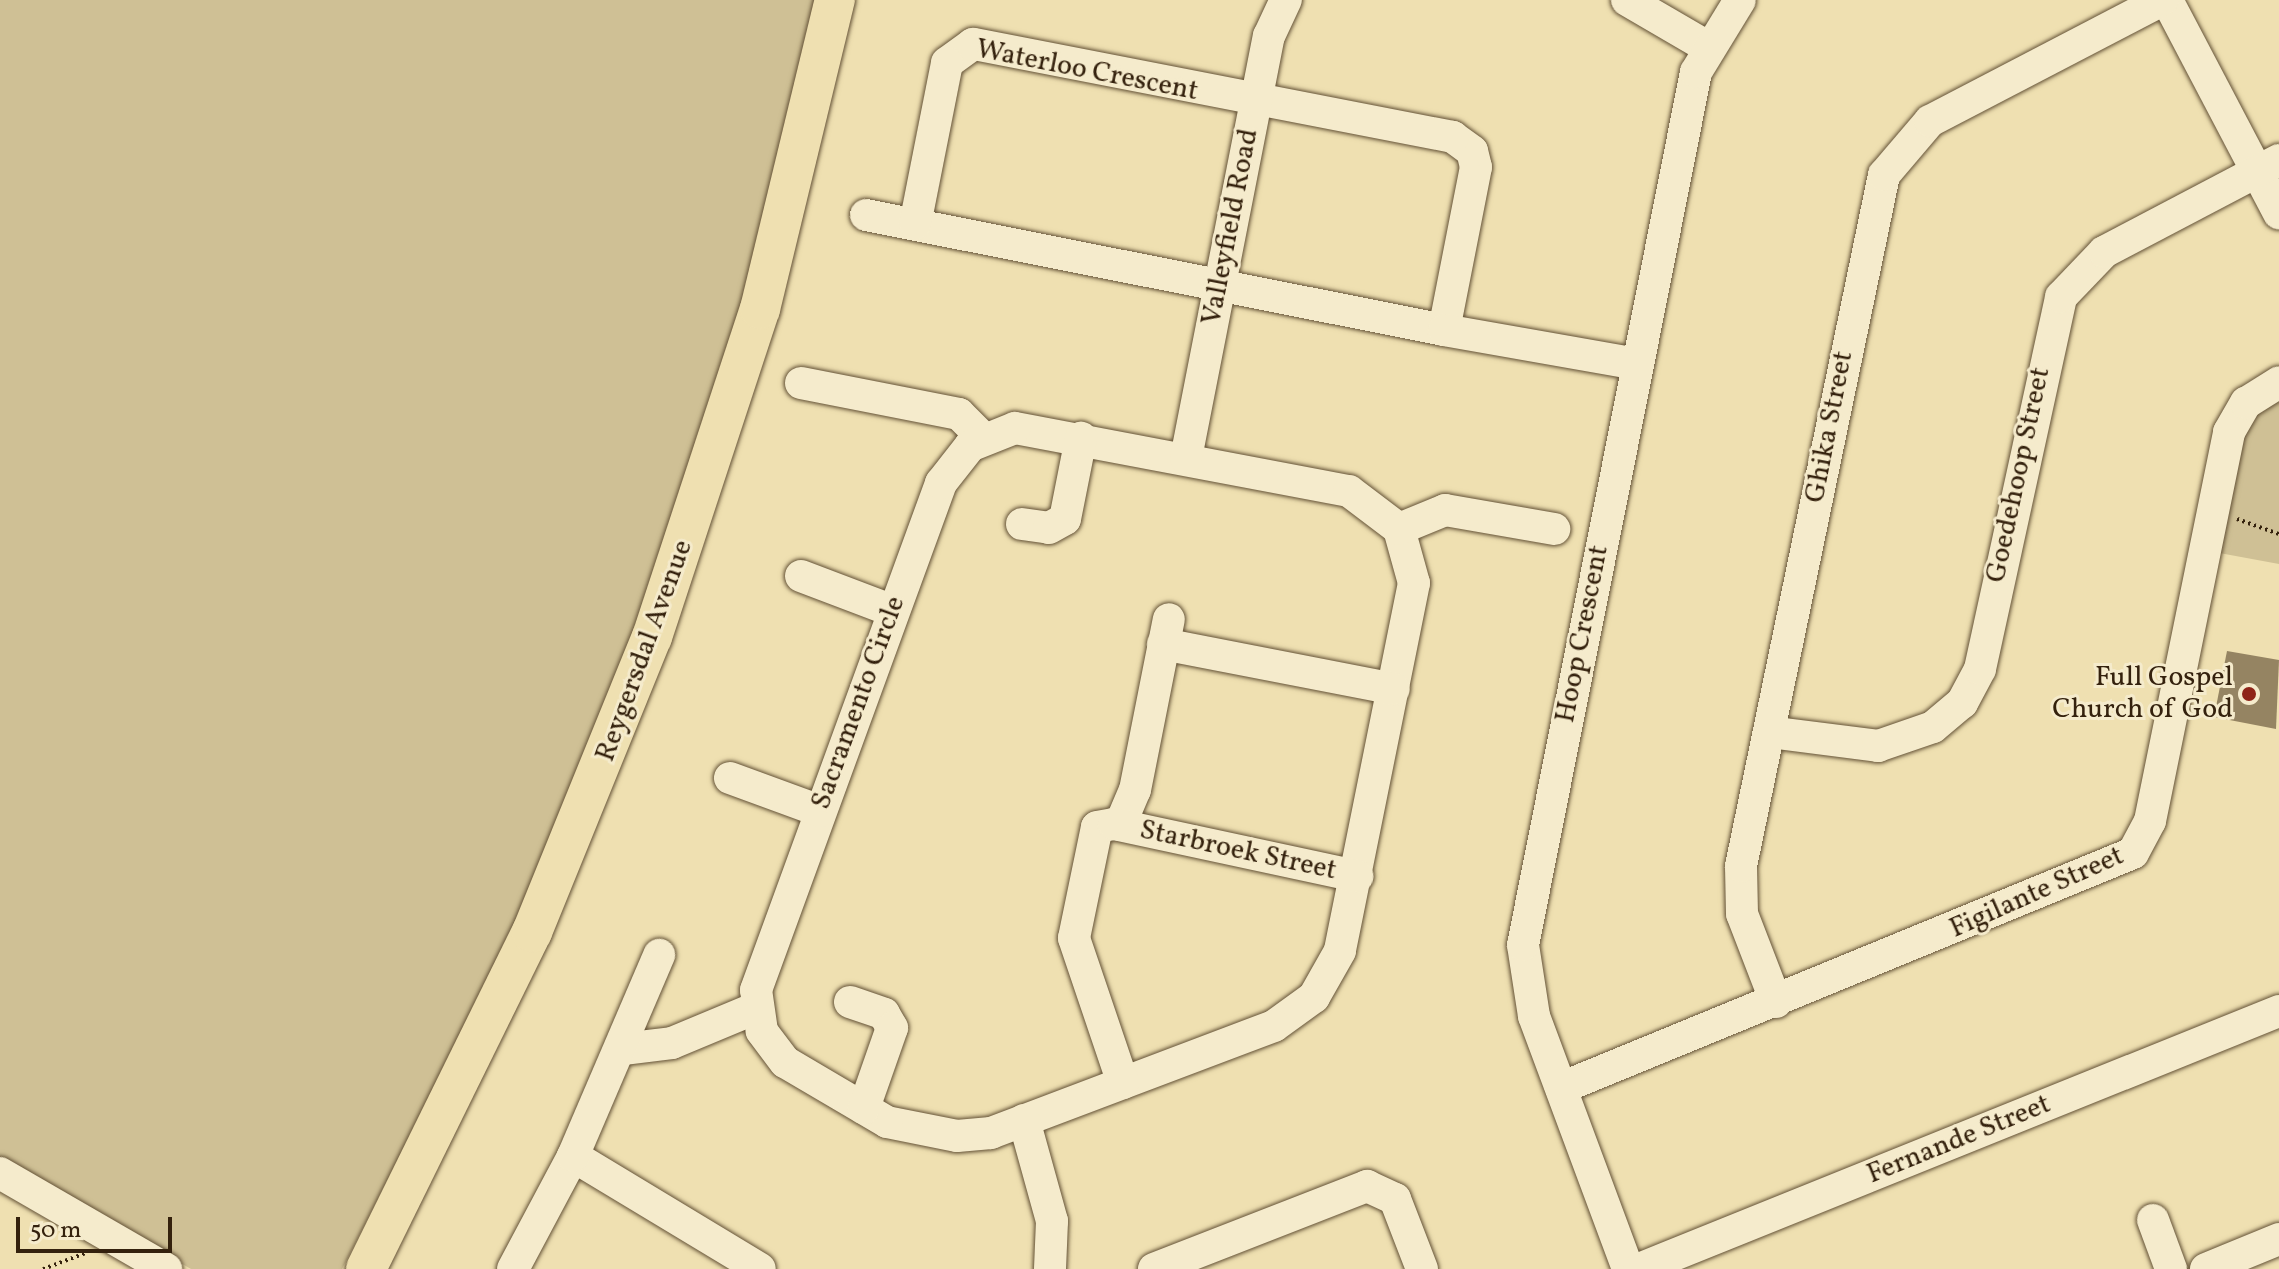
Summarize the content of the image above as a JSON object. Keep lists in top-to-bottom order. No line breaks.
{"streets":{"main road":["Reygersdal Avenue"],"street":["Waterloo Crescent","Valleyfield Road","Ghika Street","Goedehoop Street","Hoop Crescent","Sacramento Circle","Starbroek Street","Figilante Street","Fernande Street"]},"crossings":[["Waterloo Crescent","Valleyfield Road"],["Ghika Street","Goedehoop Street"],["Ghika Street","Figilante Street"],["Hoop Crescent","Figilante Street"]],"places":["Full Gospel Church of God"],"scale_bar":"50 m"}
